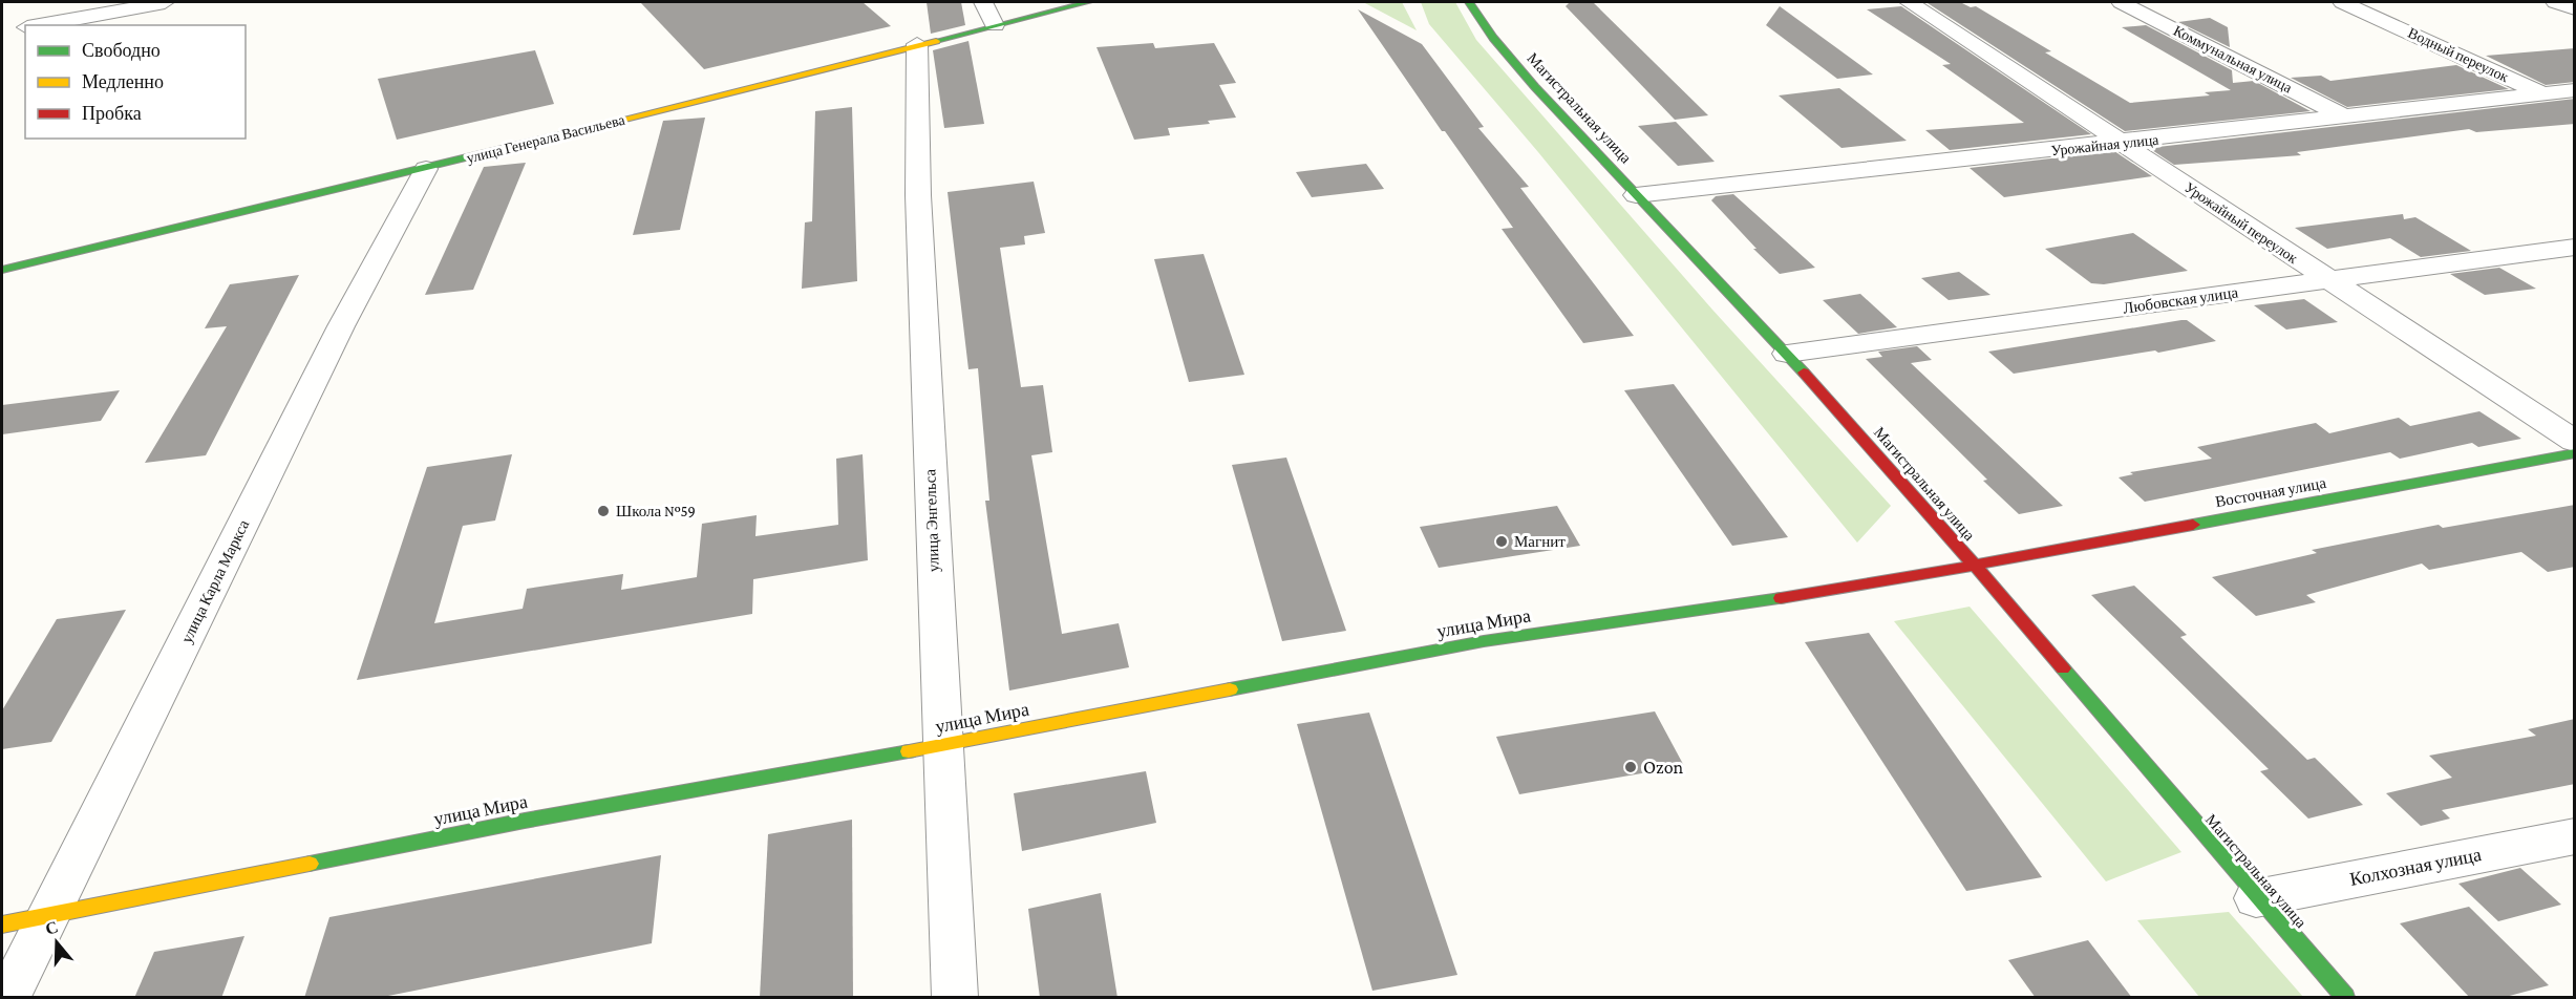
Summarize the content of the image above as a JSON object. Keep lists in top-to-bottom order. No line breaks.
{"streets":{"main road":["Магистральная улица","улица Генерала Васильева","Восточная улица","улица Мира"],"street":["Водный переулок","Коммунальная улица","Урожайная улица","Урожайный переулок","Любовская улица","улица Энгельса","улица Карла Маркса","Колхозная улица"]},"crossings":[["Водный переулок","Урожайная улица"],["Коммунальная улица","Урожайная улица"],["Магистральная улица","Урожайная улица"],["Магистральная улица","Любовская улица"],["Магистральная улица","Восточная улица"],["Магистральная улица","улица Мира"],["Магистральная улица","Колхозная улица"],["улица Генерала Васильева","улица Энгельса"],["улица Генерала Васильева","улица Карла Маркса"],["Урожайная улица","Урожайный переулок"],["Урожайный переулок","Любовская улица"],["Восточная улица","улица Мира"],["улица Энгельса","улица Мира"],["улица Карла Маркса","улица Мира"]],"places":["Школа №59","Магнит","Ozon"],"legend":["Свободно","Медленно","Пробка"],"north":"top"}
